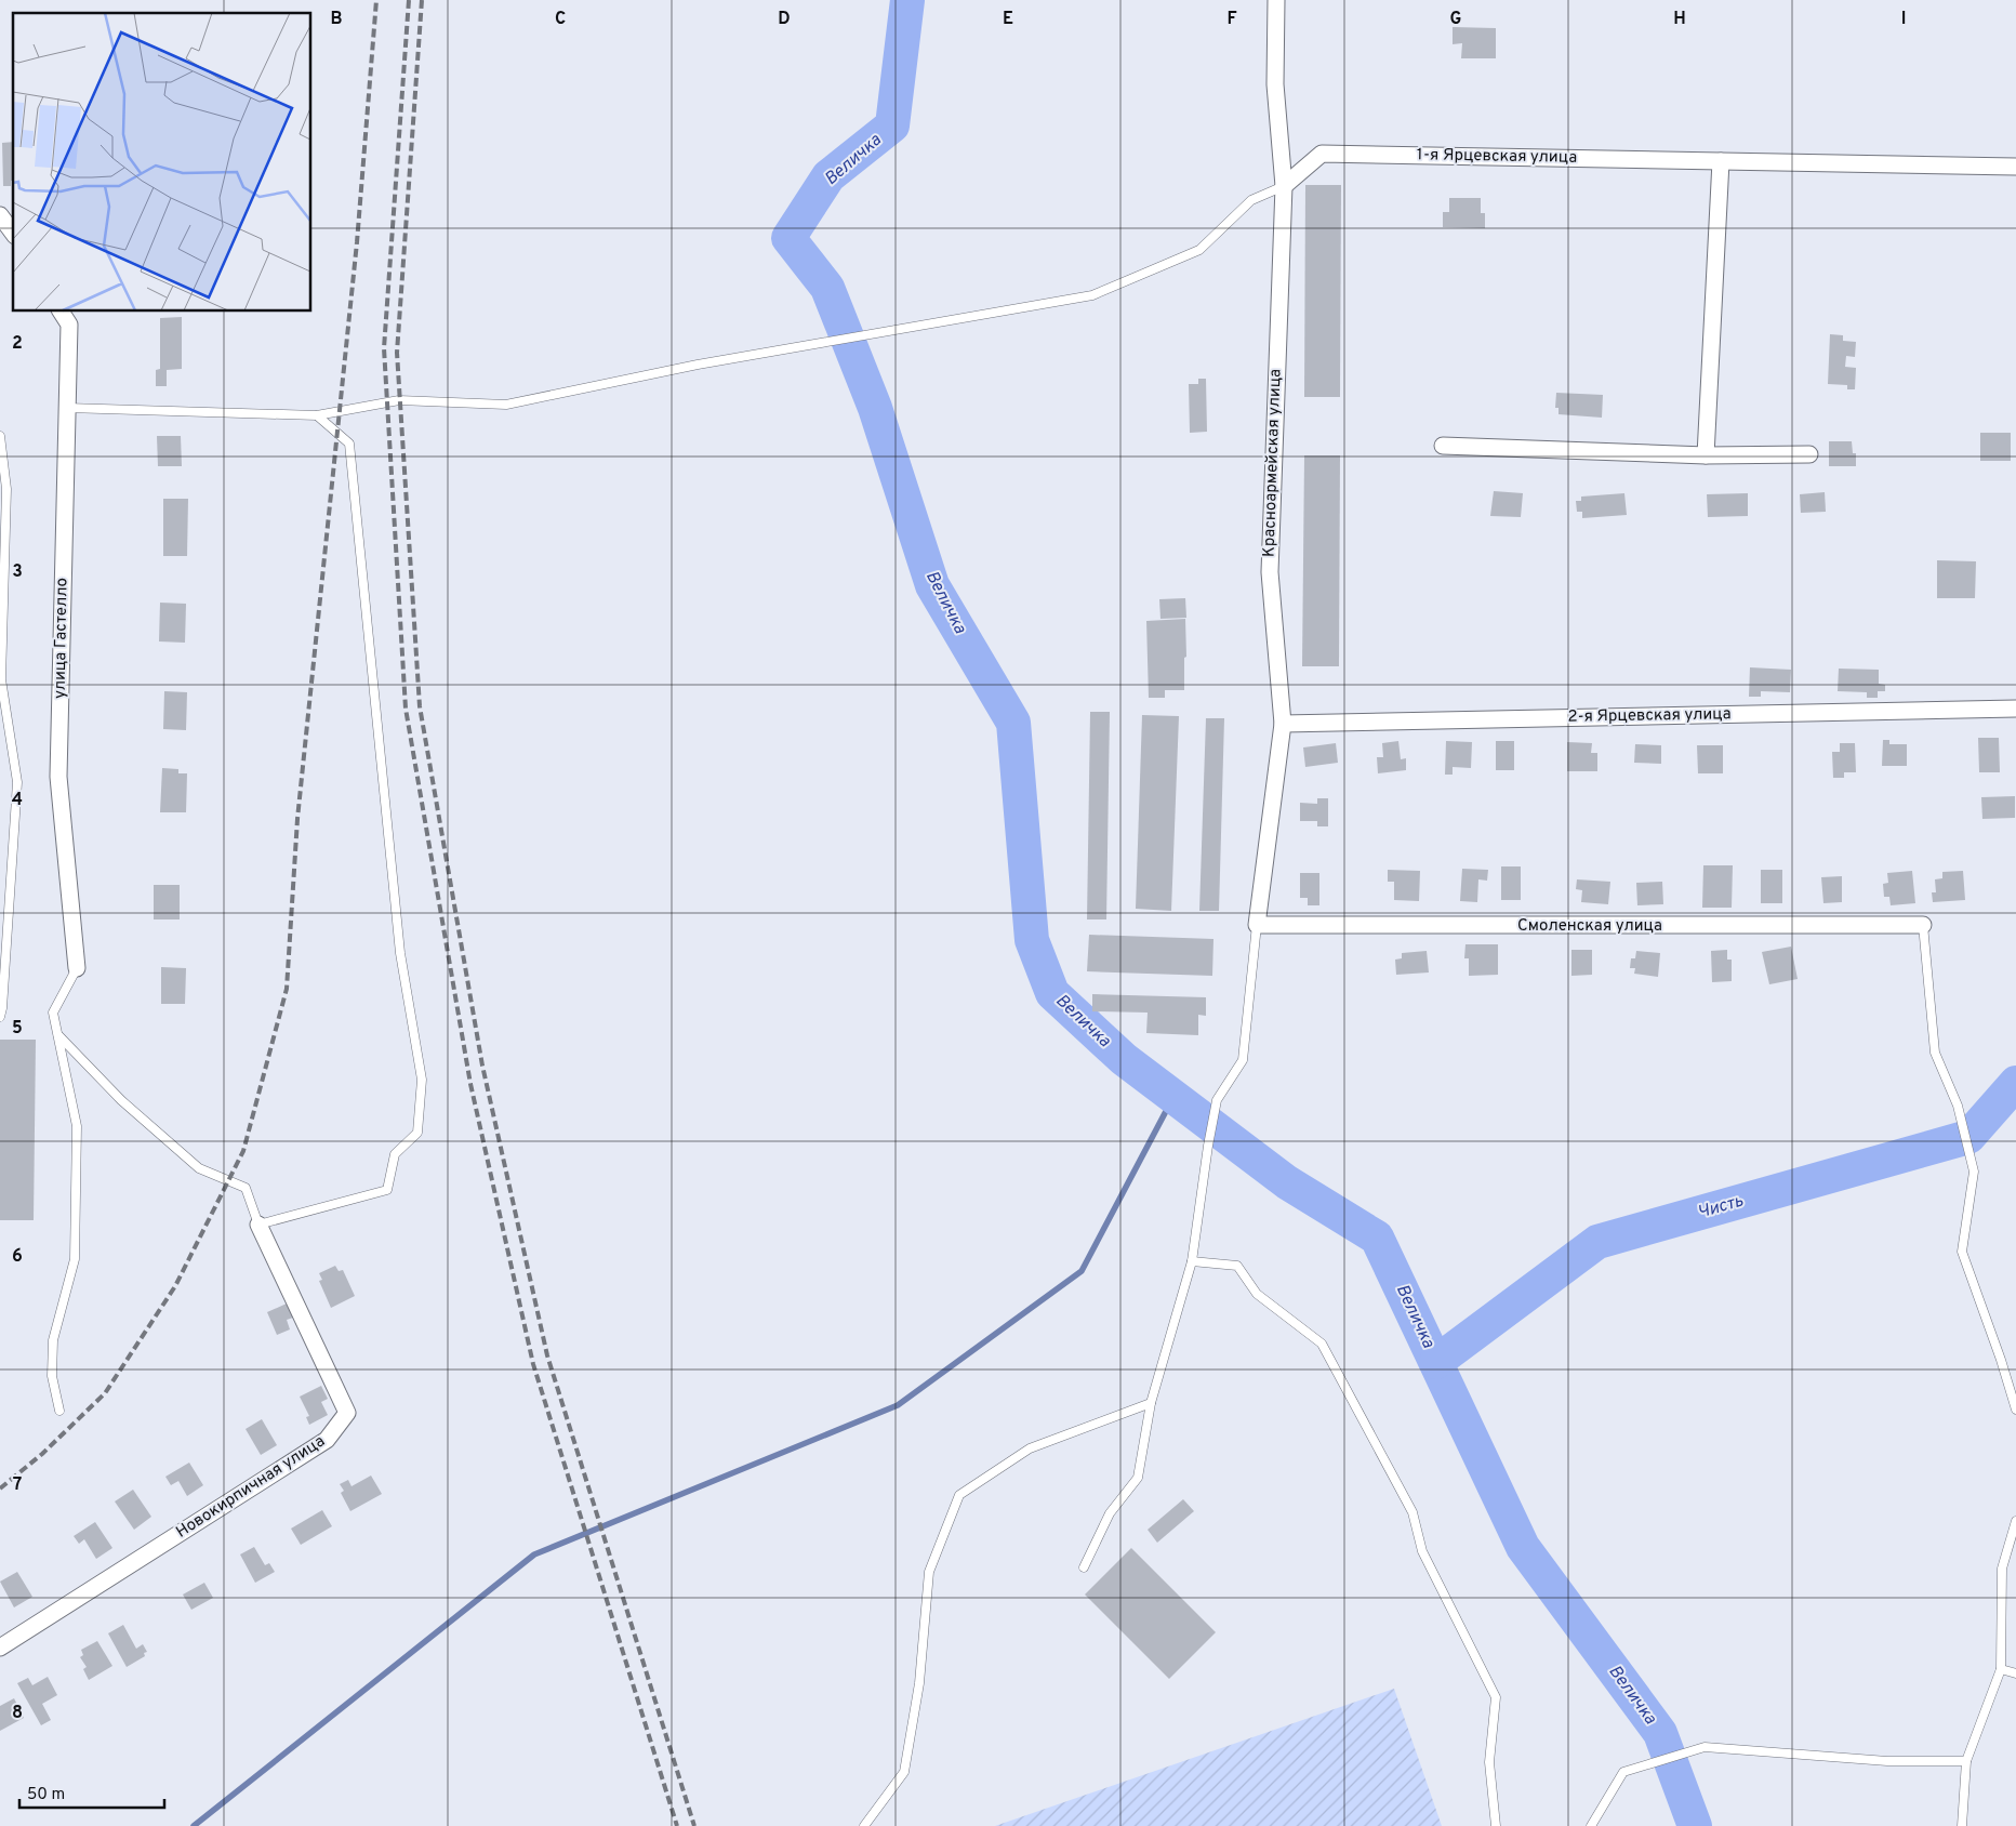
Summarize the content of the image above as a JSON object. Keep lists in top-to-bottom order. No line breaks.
{"streets":{"street":["1-я Ярцевская улица","Красноармейская улица","улица Гастелло","2-я Ярцевская улица","Смоленская улица","Новокирпичная улица"]},"crossings":[["1-я Ярцевская улица","Красноармейская улица"],["Красноармейская улица","2-я Ярцевская улица"],["Красноармейская улица","Смоленская улица"]],"water":["Величка","Чисть"],"scale_bar":"50 m","grid":{"columns":["B","C","D","E","F","G","H","I"],"rows":["2","3","4","5","6","7","8"]}}
